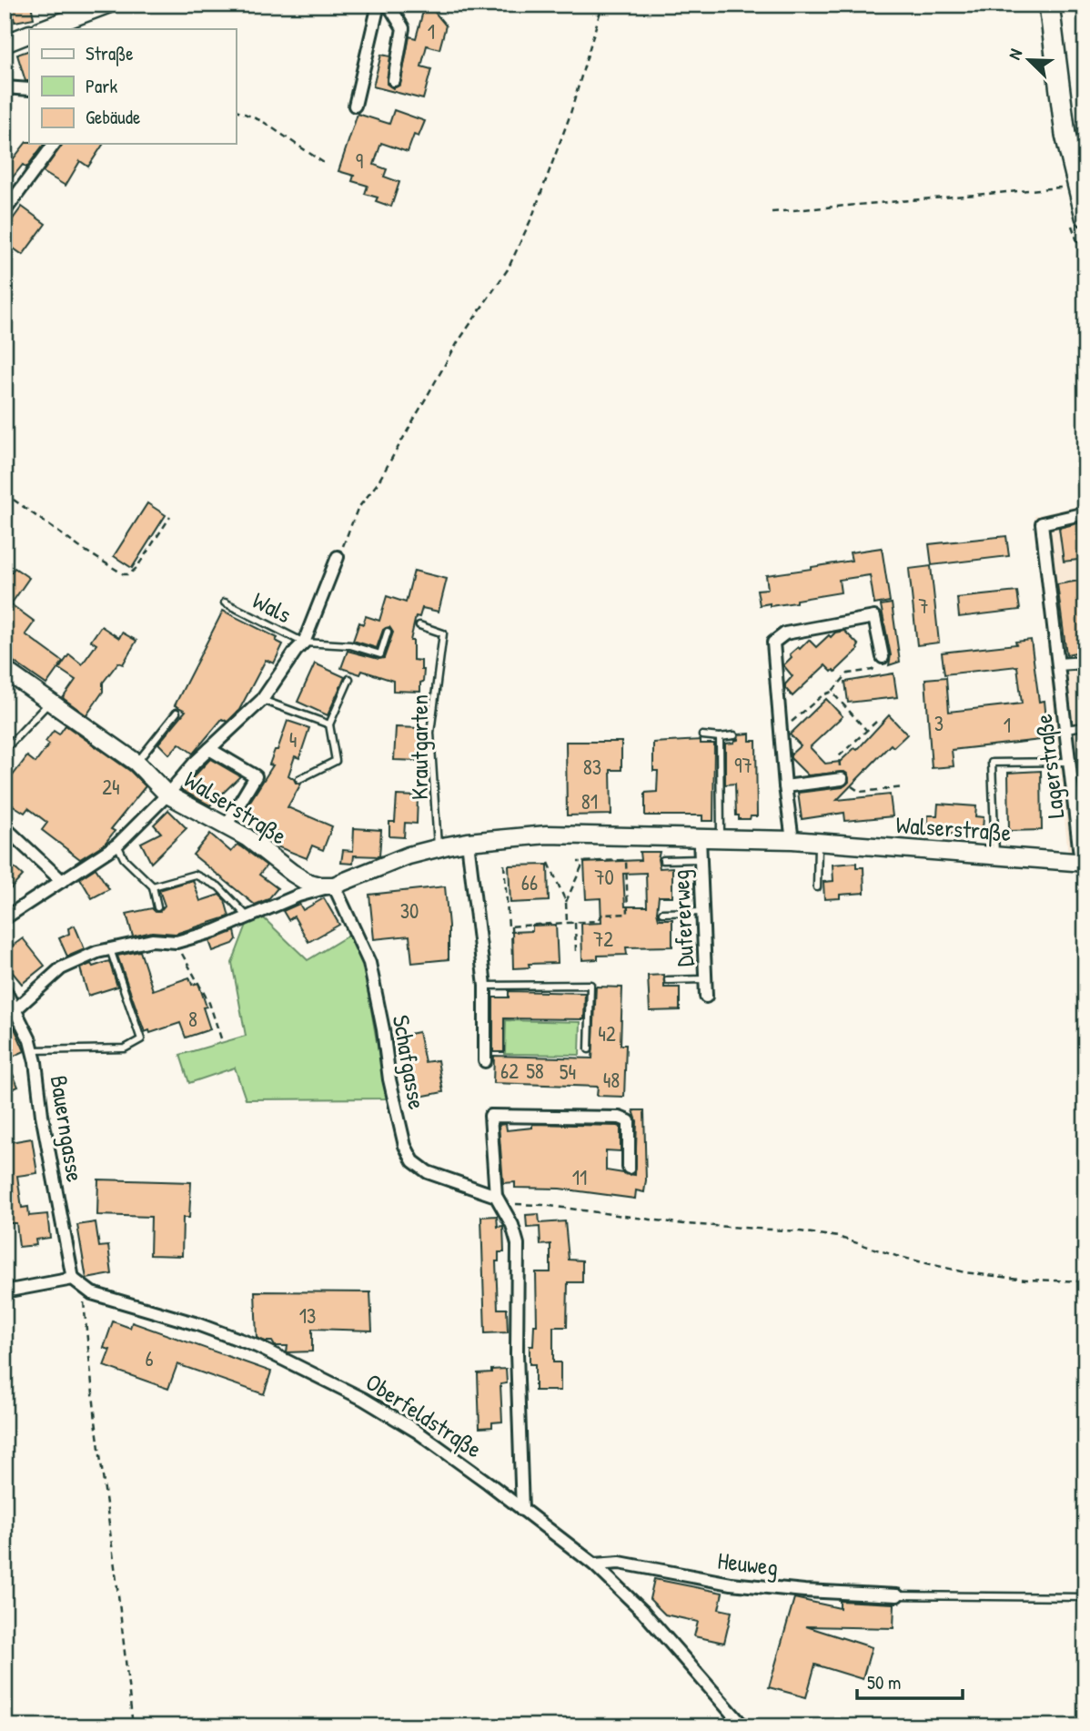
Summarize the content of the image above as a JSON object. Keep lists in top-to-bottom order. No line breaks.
{"streets":{"street":["Lagerstraße","Walserstraße","Dufererweg","Schafgasse","Bauerngasse","Oberfeldstraße","Heuweg"],"lane":["Wals","Krautgarten"]},"crossings":[["Krautgarten","Walserstraße"],["Lagerstraße","Walserstraße"],["Walserstraße","Dufererweg"],["Walserstraße","Schafgasse"],["Bauerngasse","Oberfeldstraße"],["Oberfeldstraße","Heuweg"]],"house_numbers":["1","9","7","3","1","4","97","83","24","81","70","66","30","72","8","42","62","58","54","48","11","13","6"],"legend":["Straße","Park","Gebäude"],"scale_bar":"50 m","north":"top left"}
